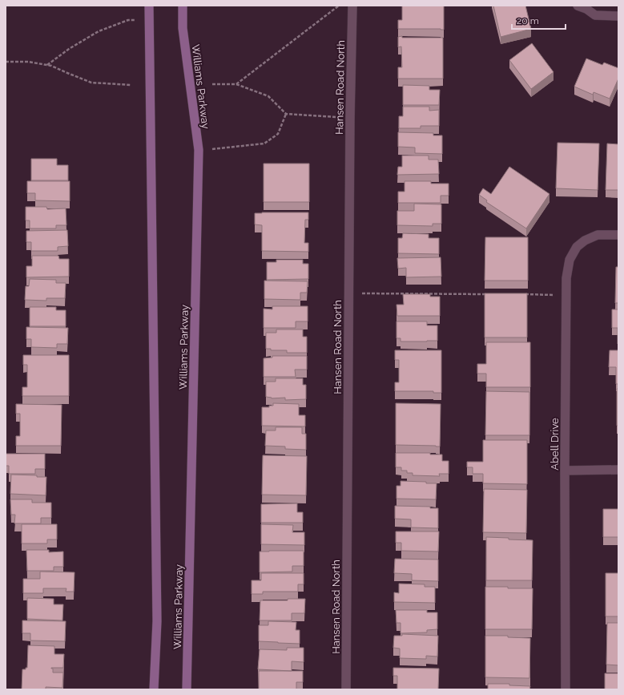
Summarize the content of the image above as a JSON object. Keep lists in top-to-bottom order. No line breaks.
{"streets":{"main road":["Williams Parkway"],"street":["Hansen Road North","Abell Drive"]},"scale_bar":"20 m"}
